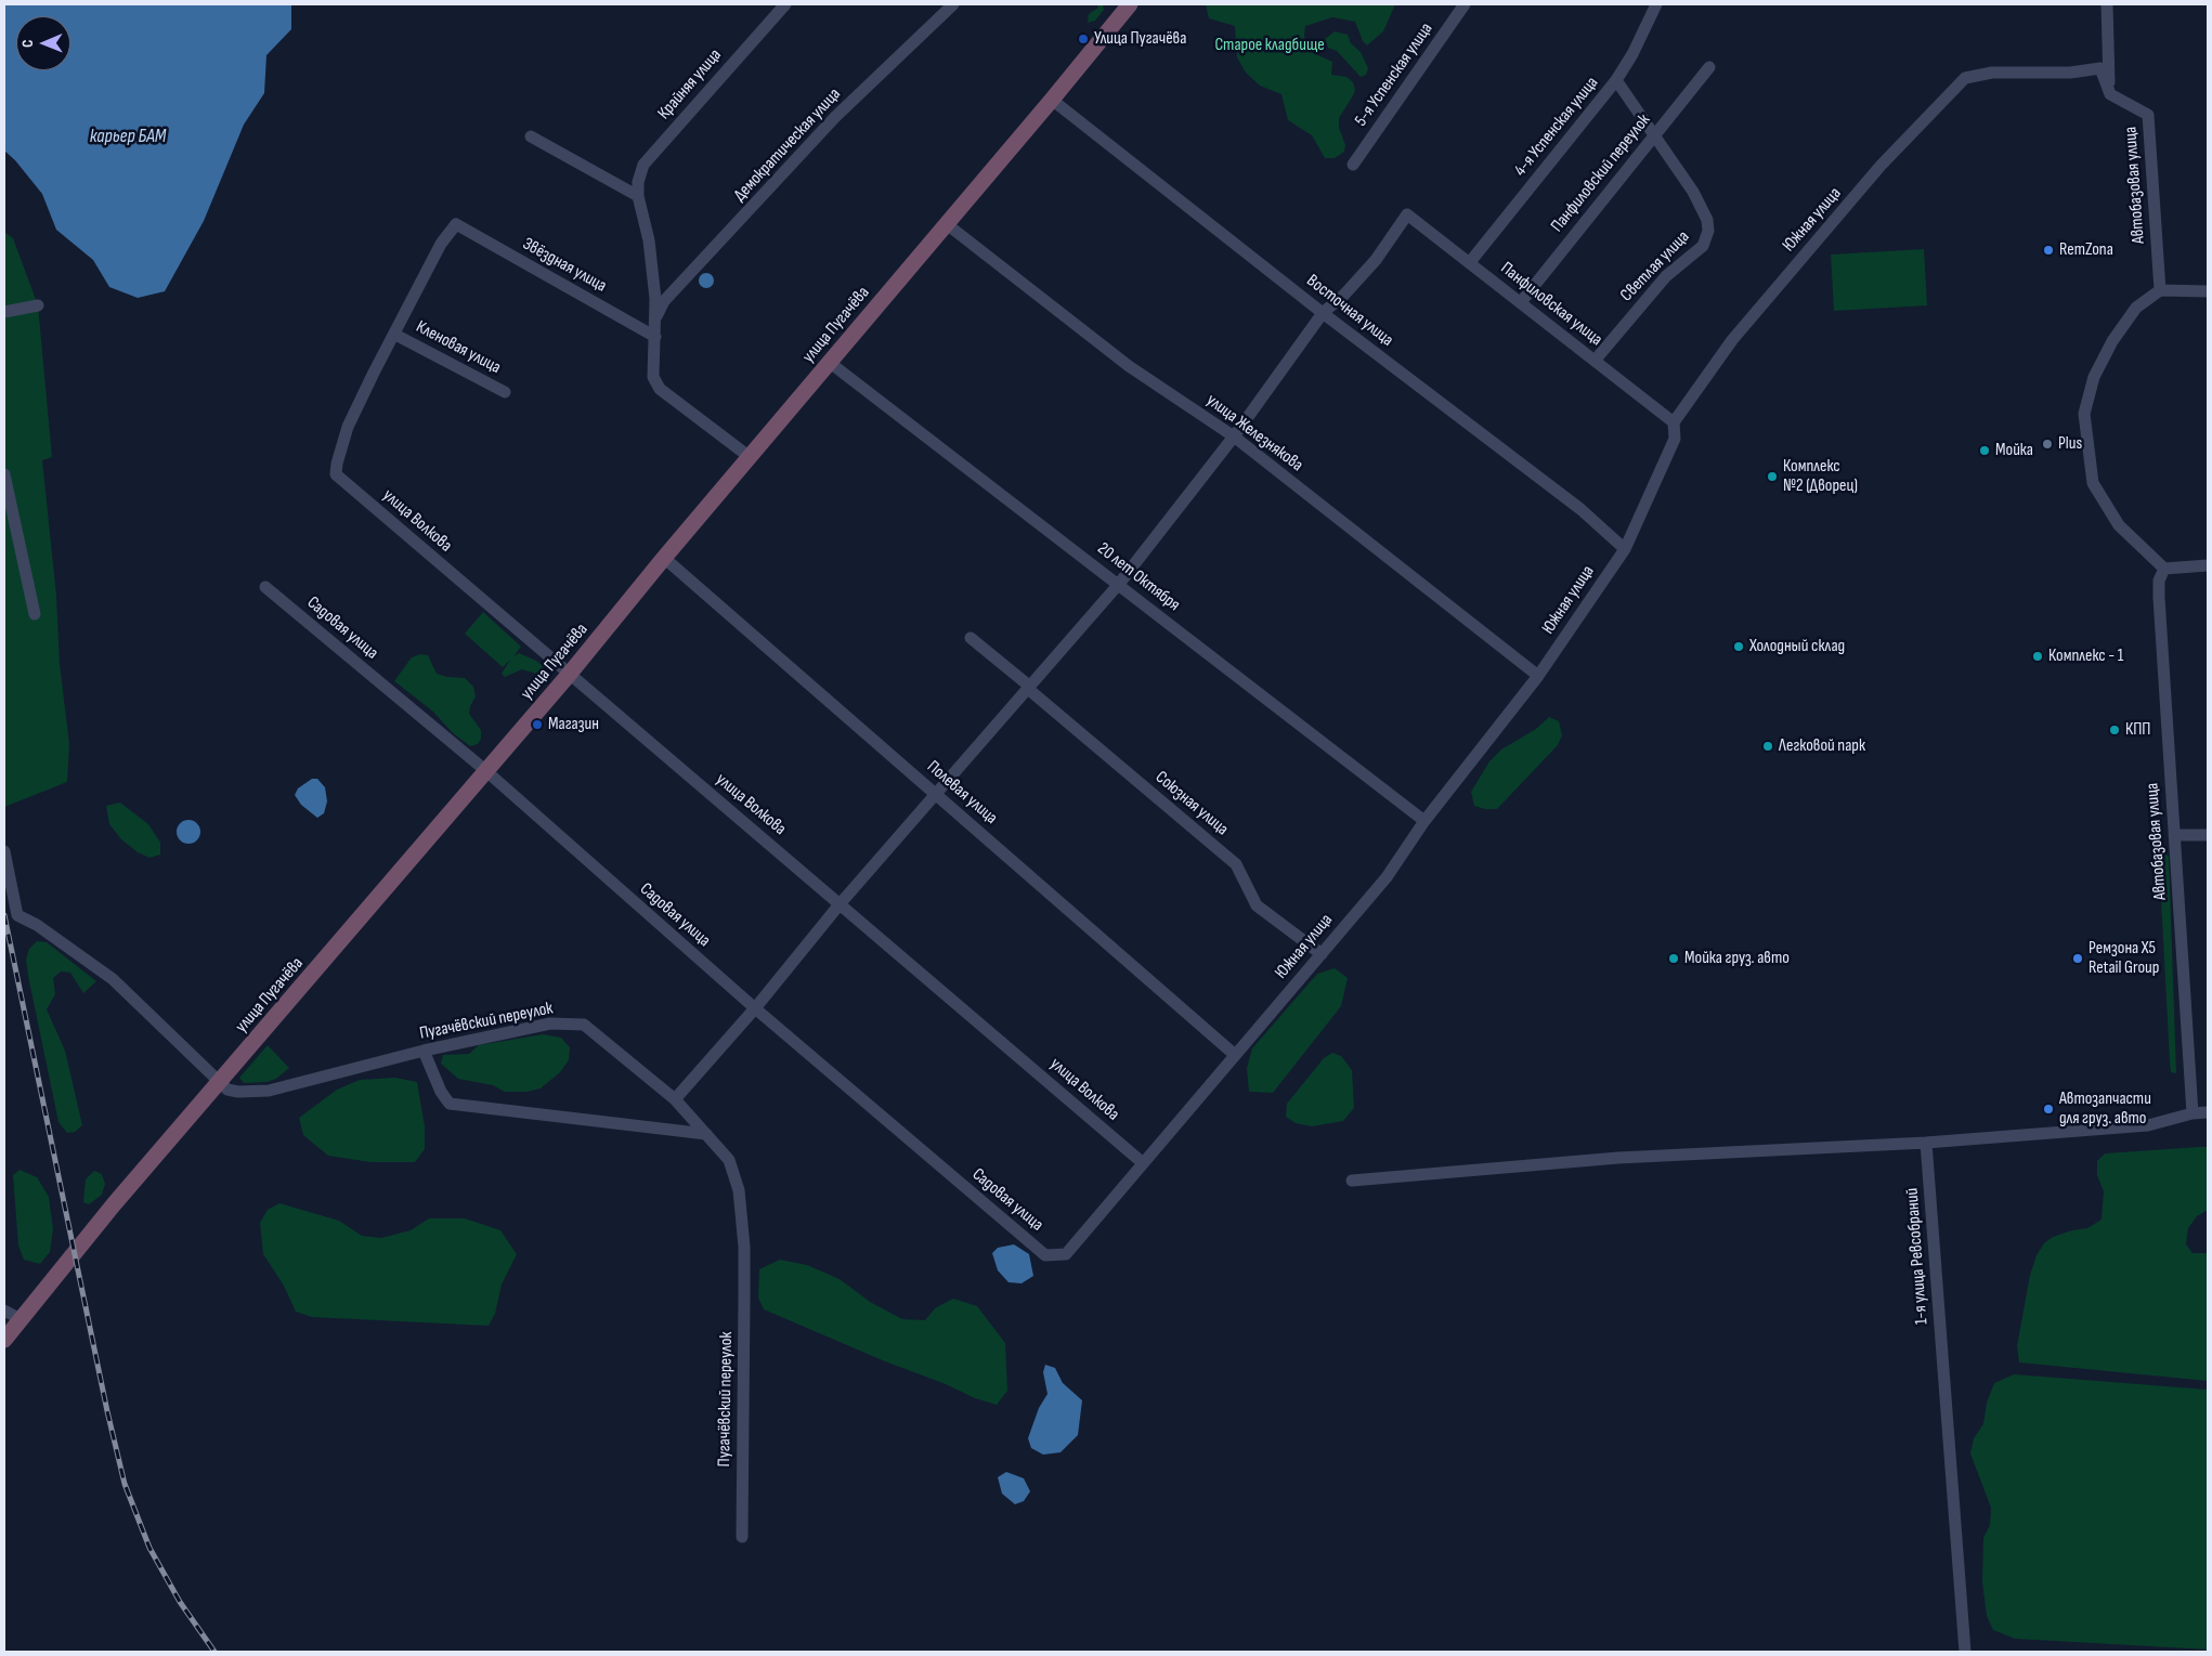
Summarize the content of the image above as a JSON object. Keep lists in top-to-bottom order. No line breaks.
{"streets":{"street":["5-я Успенская улица","Крайняя улица","4-я Успенская улица","Демократическая улица","Панфиловский переулок","Автобазовая улица","Южная улица","Звёздная улица","Светлая улица","Панфиловская улица","Восточная улица","улица Пугачёва","Кленовая улица","улица Железнякова","улица Волкова","20 лет Октября","Садовая улица","Полевая улица","Союзная улица","Пугачёвский переулок","1-я улица Ревсобраний"]},"crossings":[["4-я Успенская улица","Светлая улица"],["4-я Успенская улица","Панфиловская улица"],["Панфиловский переулок","Светлая улица"],["Панфиловский переулок","Панфиловская улица"],["Автобазовая улица","Южная улица"],["Южная улица","Панфиловская улица"],["Южная улица","Восточная улица"],["Южная улица","улица Железнякова"],["Южная улица","улица Волкова"],["Южная улица","20 лет Октября"],["Южная улица","Садовая улица"],["Южная улица","Полевая улица"],["Южная улица","Союзная улица"],["Звёздная улица","Кленовая улица"],["Звёздная улица","улица Волкова"],["Светлая улица","Панфиловская улица"],["Панфиловская улица","Восточная улица"],["Восточная улица","улица Пугачёва"],["улица Пугачёва","улица Железнякова"],["улица Пугачёва","улица Волкова"],["улица Пугачёва","20 лет Октября"],["улица Пугачёва","Садовая улица"],["улица Пугачёва","Полевая улица"],["улица Пугачёва","Пугачёвский переулок"],["Кленовая улица","улица Волкова"]],"water":["карьер БАМ"],"parks":["Старое кладбище"],"places":["Улица Пугачёва","RemZona","Plus","Мойка","Комплекс №2 (Дворец)","Холодный склад","Комплекс - 1","Магазин","КПП","Легковой парк","Мойка груз. авто","Ремзона X5 Retail Group","Автозапчасти для груз. авто"],"north":"left"}
